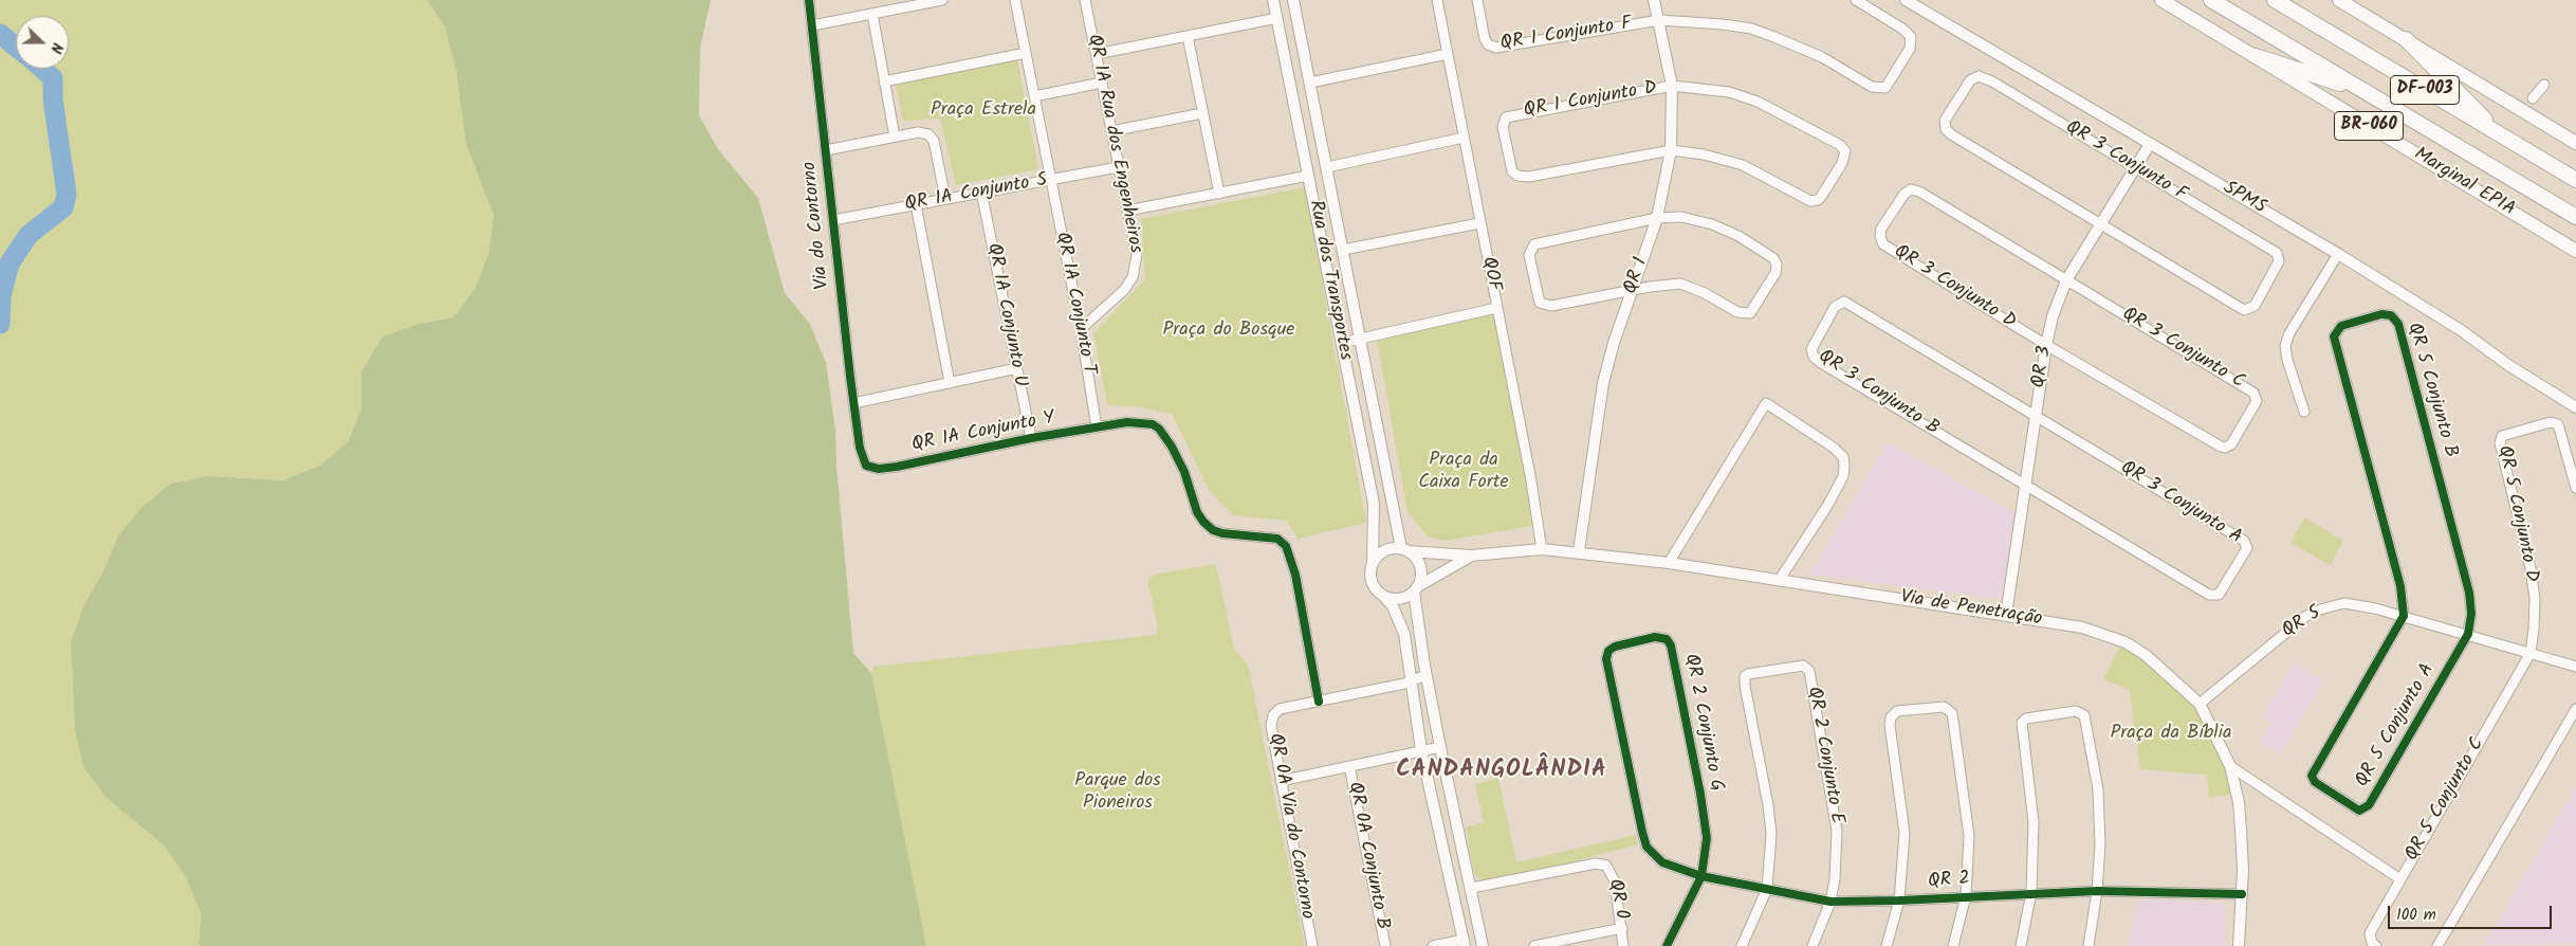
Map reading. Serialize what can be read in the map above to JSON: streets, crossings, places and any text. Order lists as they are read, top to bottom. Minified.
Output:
{"streets":{"highway":["DF-003"],"main road":["BR-060","Marginal EPIA"],"street":["QR 1 Conjunto F","QR 1 Conjunto D","QR 1A Rua dos Engenheiros","QR 3 Conjunto F","QR 1A Conjunto S","SPMS","Via do Contorno","QOF","QR 1","Rua dos Transportes","QR 3 Conjunto D","QR 1A Conjunto T","QR 1A Conjunto U","QR 3 Conjunto C","QR 3","QR 5 Conjunto B","QR 3 Conjunto B","QR 1A Conjunto Y","QR 3 Conjunto A","QR 5 Conjunto D","Via de Penetração","QR 5","QR 2 Conjunto G","QR 5 Conjunto A","QR 2 Conjunto E","QR 5 Conjunto C","QR 0A Via do Contorno","QR 0A Conjunto B","QR 2","QR 0"]},"crossings":[["QR 1 Conjunto F","QR 1"],["QR 1 Conjunto D","QR 1"],["QR 1A Rua dos Engenheiros","QR 1A Conjunto S"],["QR 1A Rua dos Engenheiros","QR 1A Conjunto T"],["QR 3 Conjunto F","QR 3"],["QR 1A Conjunto S","Via do Contorno"],["QR 1A Conjunto S","QR 1A Conjunto T"],["QR 1A Conjunto S","QR 1A Conjunto U"],["SPMS","QR 3"],["Via do Contorno","QR 1A Conjunto Y"],["QOF","Via de Penetração"],["QR 1","Via de Penetração"],["Rua dos Transportes","Via de Penetração"],["QR 3 Conjunto D","QR 3 Conjunto C"],["QR 3 Conjunto D","QR 3"],["QR 1A Conjunto T","QR 1A Conjunto Y"],["QR 1A Conjunto U","QR 1A Conjunto Y"],["QR 3 Conjunto C","QR 3"],["QR 3","QR 3 Conjunto B"],["QR 3","QR 3 Conjunto A"],["QR 3","Via de Penetração"],["QR 5 Conjunto B","QR 5"],["QR 5 Conjunto B","QR 5 Conjunto A"],["QR 3 Conjunto B","QR 3 Conjunto A"],["QR 1A Conjunto Y","QR 0A Via do Contorno"],["QR 5 Conjunto D","QR 5"],["QR 5 Conjunto D","QR 5 Conjunto C"],["Via de Penetração","QR 5"],["Via de Penetração","QR 2"],["QR 5","QR 5 Conjunto A"],["QR 5","QR 5 Conjunto C"],["QR 2 Conjunto G","QR 2"],["QR 2 Conjunto E","QR 2"]],"districts":["CANDANGOLÂNDIA"],"parks":["Praça Estrela","Praça do Bosque","Praça da Caixa Forte","Praça da Bíblia","Parque dos Pioneiros"],"scale_bar":"100 m","north":"right"}
